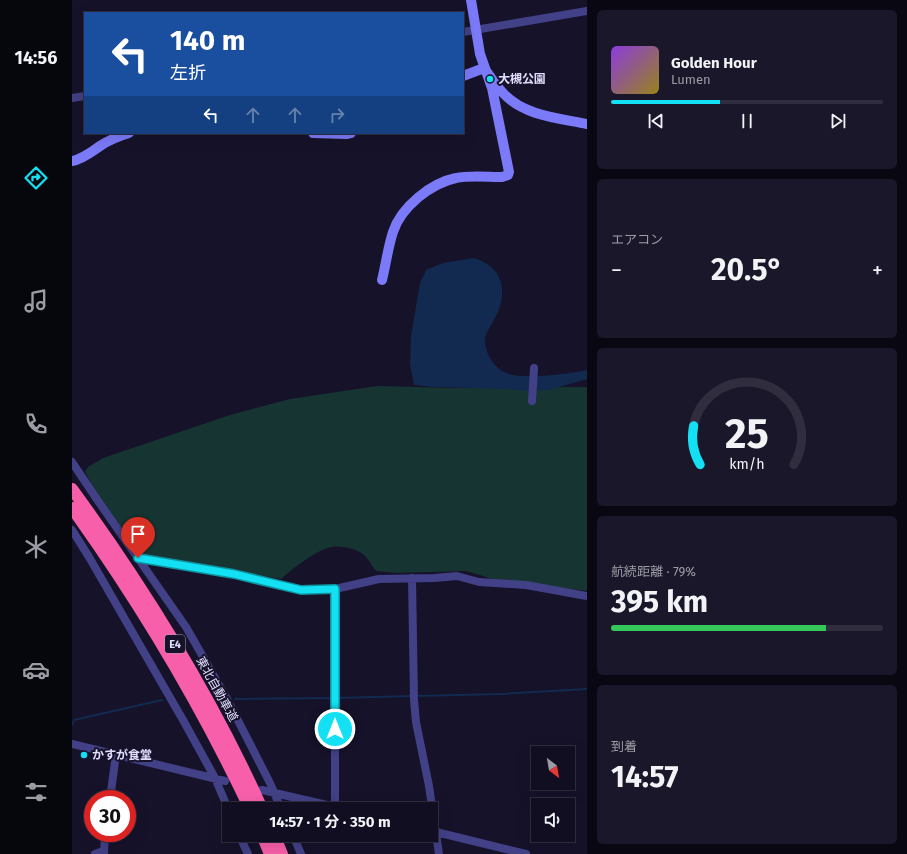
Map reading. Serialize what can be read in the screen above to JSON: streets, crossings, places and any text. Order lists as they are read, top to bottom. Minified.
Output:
{"streets":{"highway":["E4","東北自動車道"]},"places":["大槻公園","かすが食堂"],"north":"bottom right","page":{"tabs":"14:56","turn":["140 m","左折"],"song":["Golden Hour","Lumen"],"tile":["エアコン",["航続距離 · 79%","395 km"],["到着","14:57"]],"heat":["−","20.5°","+"],"limit":"30","trip":"14:57 · 1 分 · 350 m","gauge":["25","km/h"]}}
